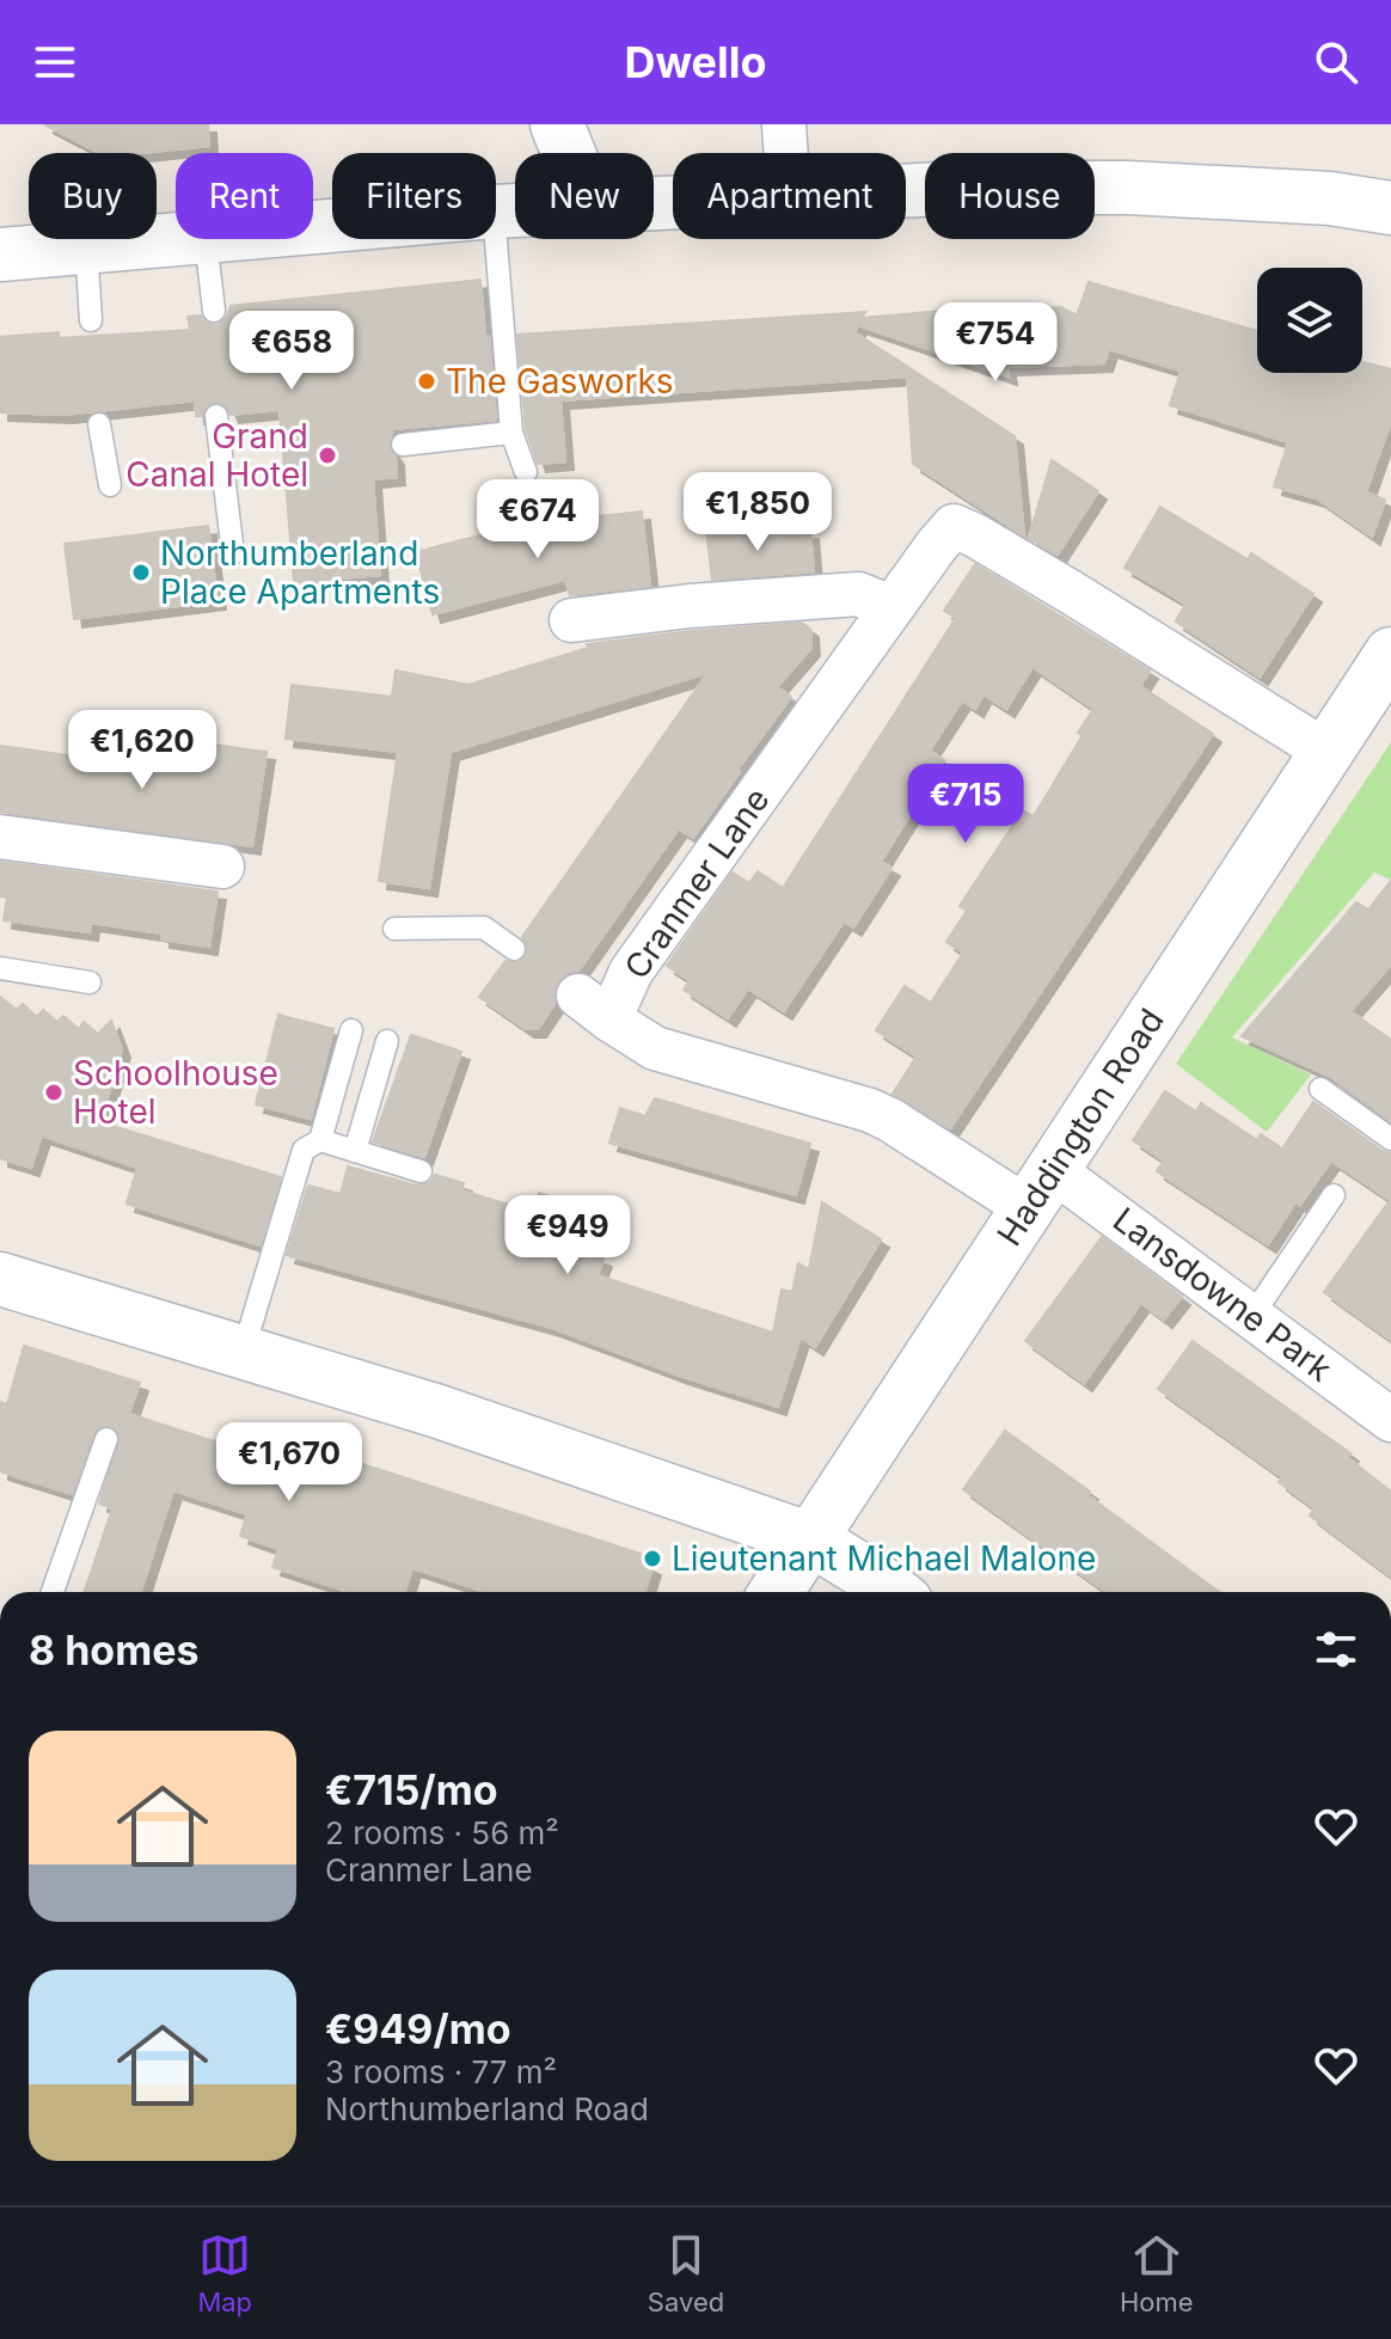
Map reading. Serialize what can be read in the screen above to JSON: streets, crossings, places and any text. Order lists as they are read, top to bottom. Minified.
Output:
{"streets":{"main road":["Haddington Road"],"street":["Cranmer Lane","Lansdowne Park"]},"crossings":[["Cranmer Lane","Haddington Road"],["Cranmer Lane","Lansdowne Park"],["Haddington Road","Lansdowne Park"]],"places":["The Gasworks","Grand Canal Hotel","Northumberland Place Apartments","Schoolhouse Hotel","Lieutenant Michael Malone"],"page":{"header":"Dwello","chip":["Buy","Rent","Filters","New","Apartment","House"],"price":["€754","€658","€1,850","€674","€1,620","€715","€949","€1,670"],"heading":"8 homes","list":[{"name":"€715/mo","note":"2 rooms · 56 m² · Cranmer Lane"},{"name":"€949/mo","note":"3 rooms · 77 m² · Northumberland Road"}],"tabs":["Map","Saved","Home"]}}
